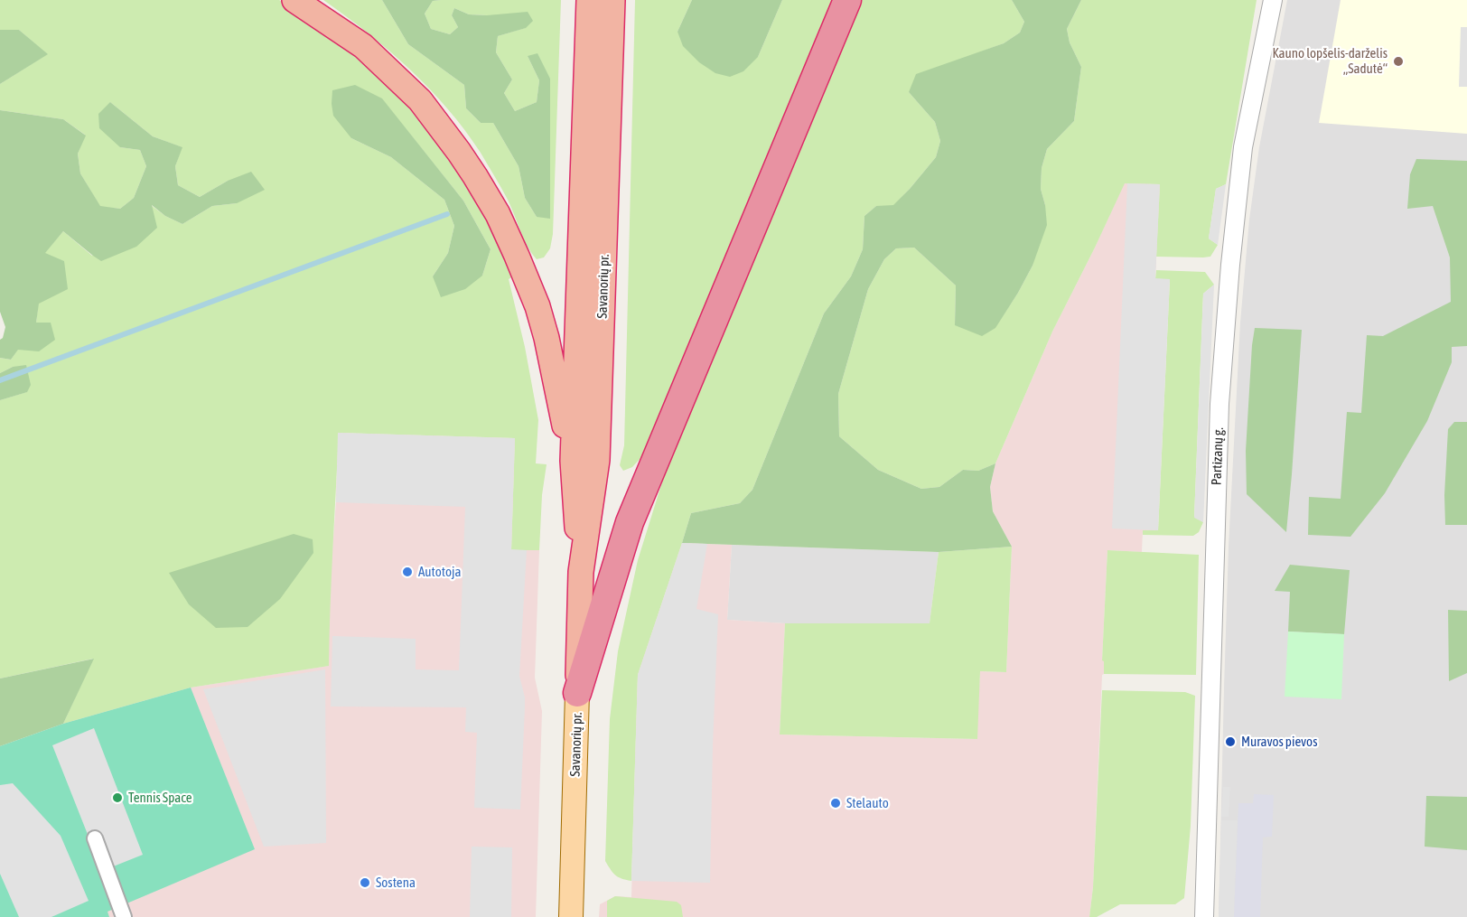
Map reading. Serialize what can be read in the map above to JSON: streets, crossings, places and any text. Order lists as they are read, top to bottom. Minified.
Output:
{"streets":{"highway":["Savanorių pr."],"street":["Partizanų g."]},"places":["Kauno lopšelis-darželis „Sadutė“","Autotoja","Muravos pievos","Tennis Space","Stelauto","Sostena"]}
